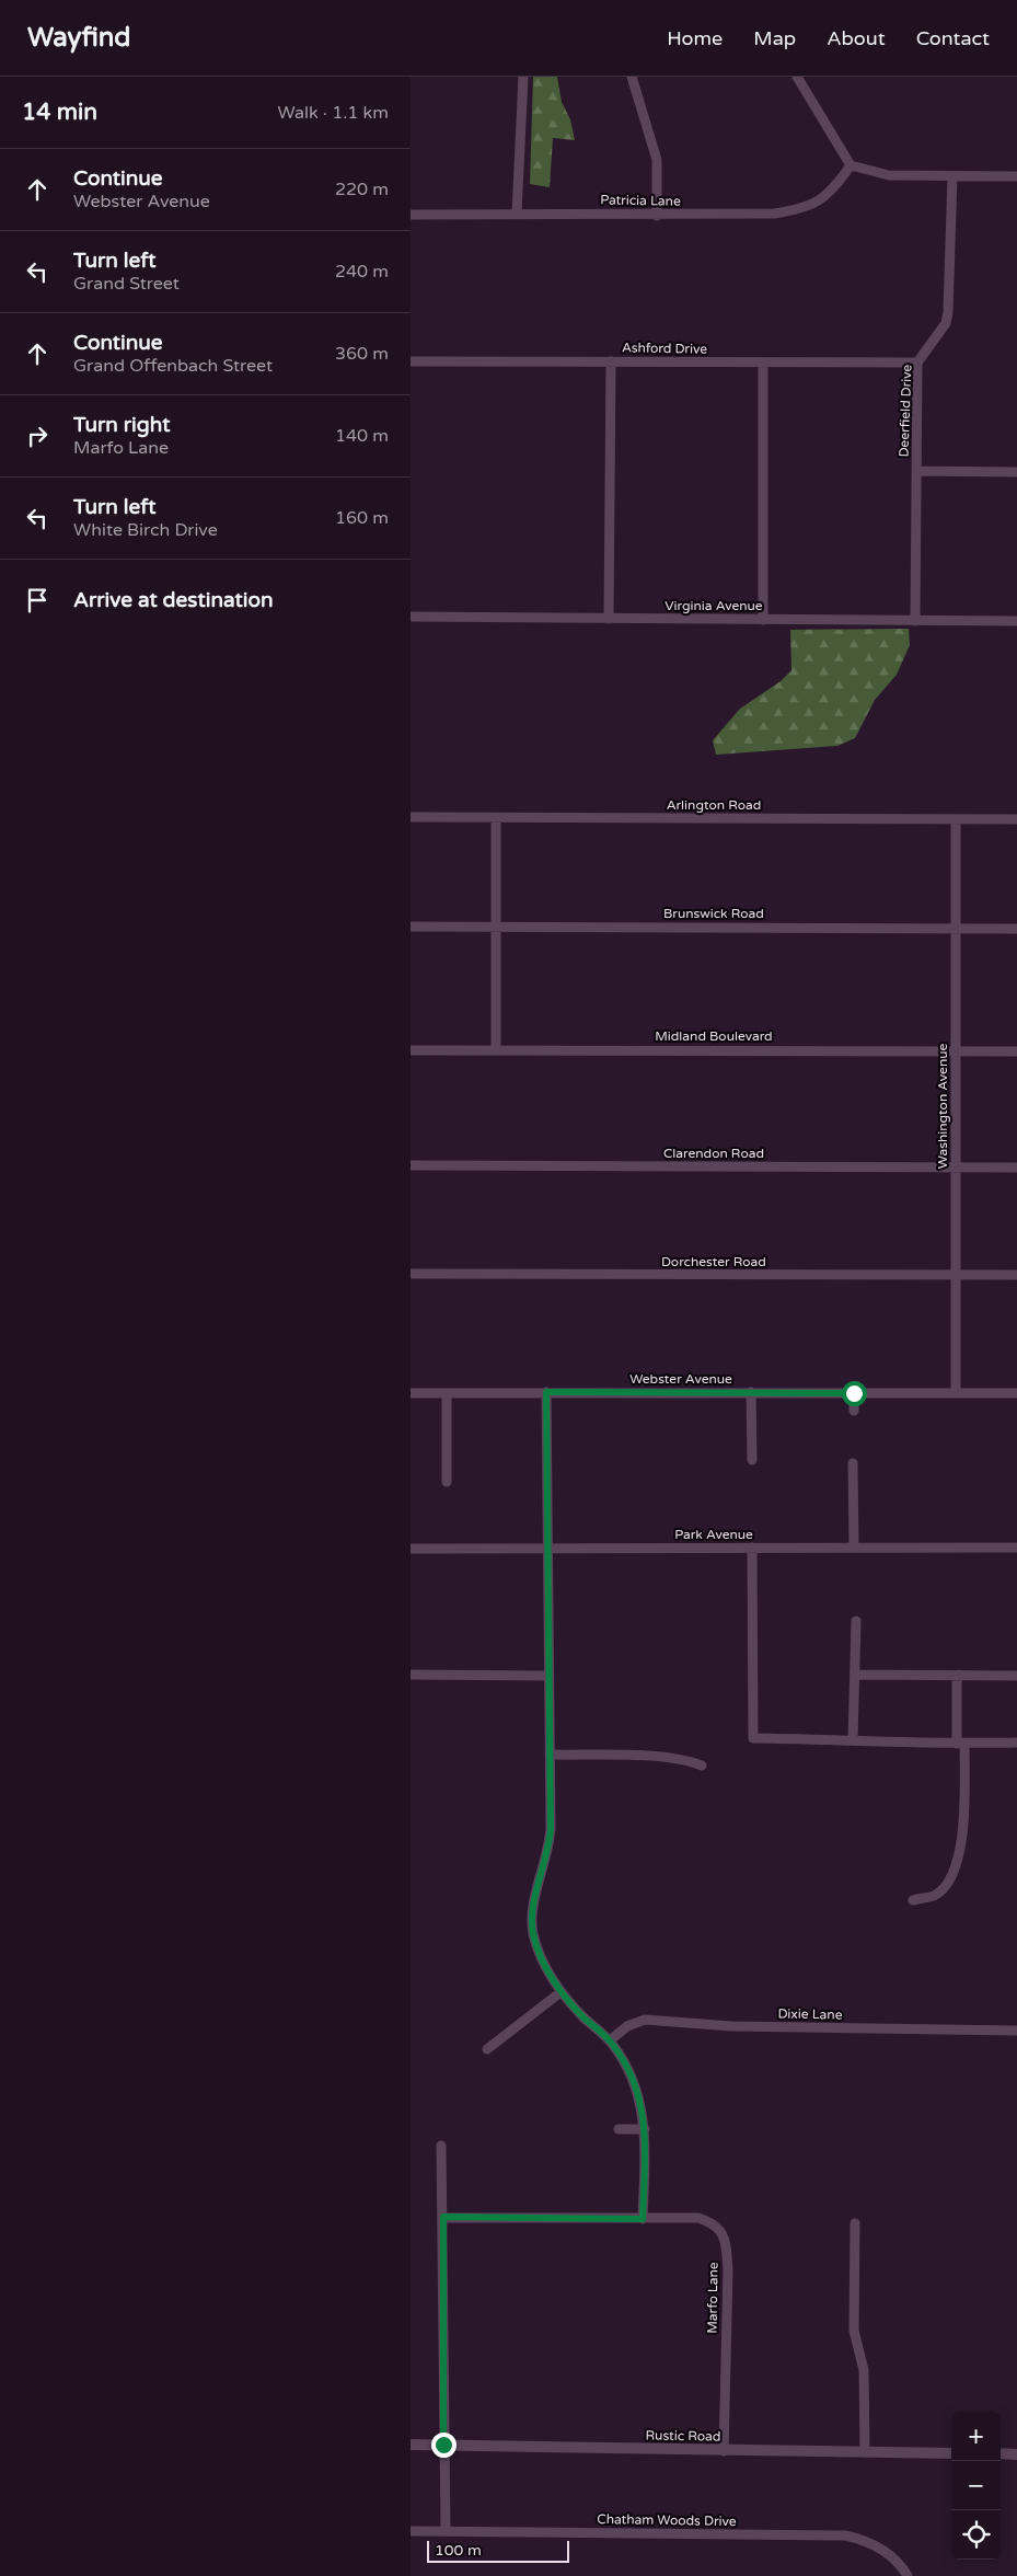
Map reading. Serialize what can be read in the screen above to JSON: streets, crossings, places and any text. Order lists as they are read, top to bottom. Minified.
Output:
{"streets":{"street":["Patricia Lane","Ashford Drive","Deerfield Drive","Virginia Avenue","Arlington Road","Brunswick Road","Midland Boulevard","Washington Avenue","Clarendon Road","Dorchester Road","Webster Avenue","Park Avenue","Dixie Lane","Marfo Lane","Rustic Road","Chatham Woods Drive"]},"crossings":[["Ashford Drive","Deerfield Drive"],["Deerfield Drive","Virginia Avenue"],["Arlington Road","Washington Avenue"],["Brunswick Road","Washington Avenue"],["Midland Boulevard","Washington Avenue"],["Washington Avenue","Clarendon Road"],["Washington Avenue","Dorchester Road"],["Washington Avenue","Webster Avenue"],["Marfo Lane","Rustic Road"]],"scale_bar":"100 m","page":{"header":"Wayfind","nav":["Home","Map","About","Contact"],"heading":["14 min","Walk · 1.1 km"],"list":[["Continue","Webster Avenue","220 m"],["Turn left","Grand Street","240 m"],["Continue","Grand Offenbach Street","360 m"],["Turn right","Marfo Lane","140 m"],["Turn left","White Birch Drive","160 m"],"Arrive at destination"],"map_buttons":["+","−"],"scale":"100 m"}}
